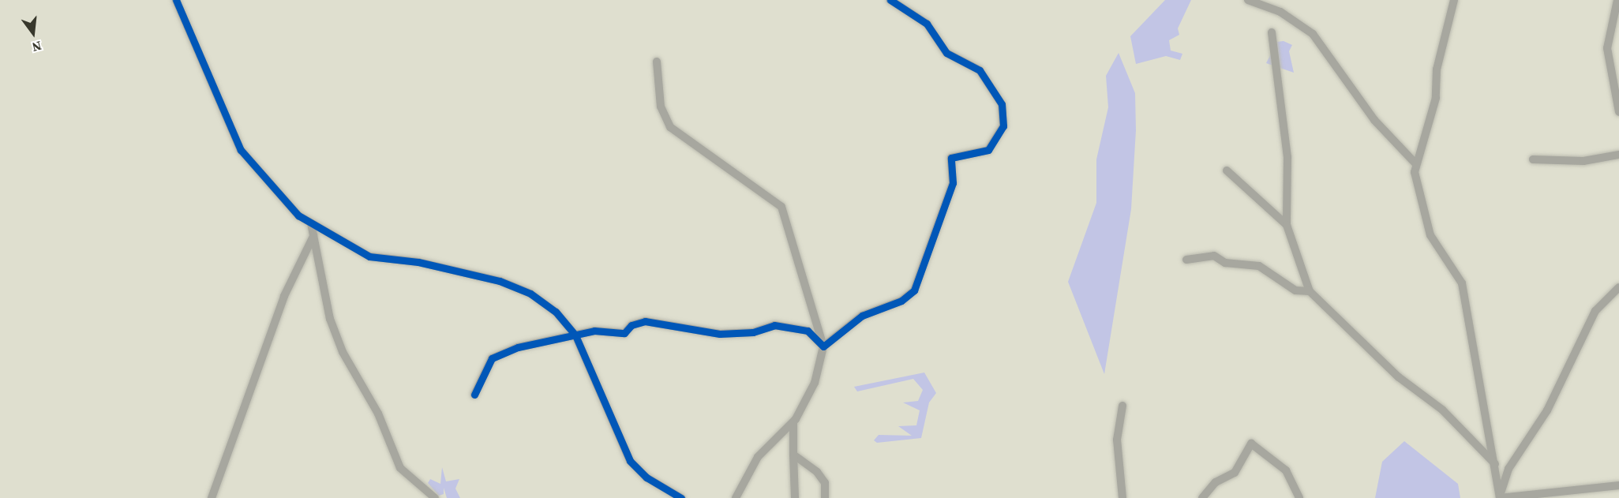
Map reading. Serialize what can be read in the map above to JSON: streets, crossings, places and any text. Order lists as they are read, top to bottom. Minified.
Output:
{"north":"bottom"}
